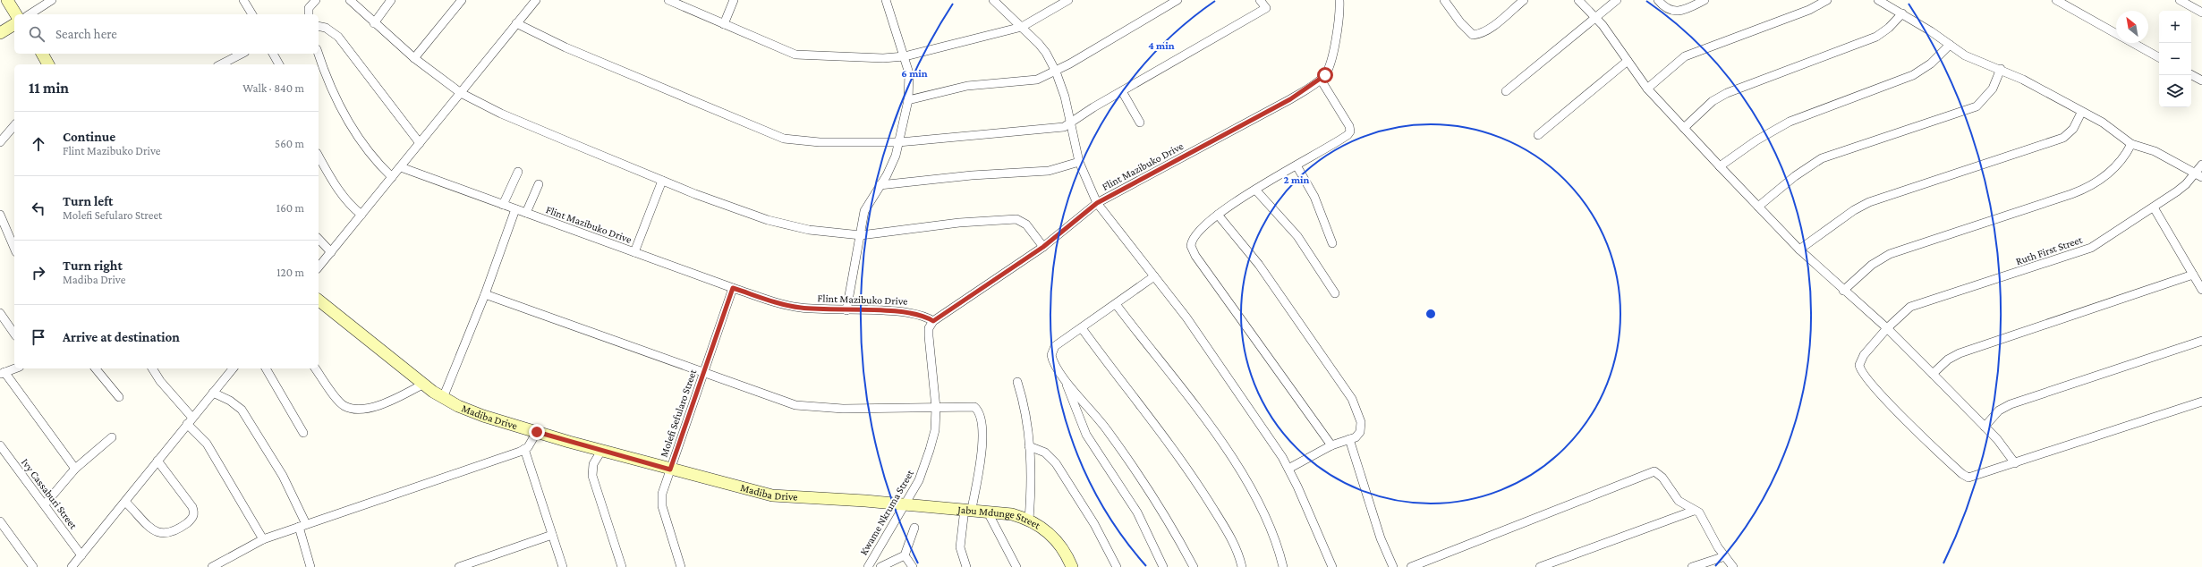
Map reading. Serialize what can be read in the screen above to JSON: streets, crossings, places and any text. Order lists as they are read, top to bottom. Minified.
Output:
{"streets":{"street":["Flint Mazibuko Drive","Ruth First Street","Molefi Sefularo Street","Madiba Drive","Ivy Cassaburi Street","Kwame Nkruma Street","Jabu Mdunge Street"]},"crossings":[["Flint Mazibuko Drive","Molefi Sefularo Street"],["Flint Mazibuko Drive","Kwame Nkruma Street"],["Molefi Sefularo Street","Madiba Drive"],["Madiba Drive","Kwame Nkruma Street"],["Madiba Drive","Jabu Mdunge Street"],["Kwame Nkruma Street","Jabu Mdunge Street"]],"north":"top left","page":{"map_buttons":["+","−"],"search":"Search here","heading":["11 min","Walk · 840 m"],"list":[["Continue","Flint Mazibuko Drive","560 m"],["Turn left","Molefi Sefularo Street","160 m"],["Turn right","Madiba Drive","120 m"],"Arrive at destination"]},"rings":["4 min","6 min","2 min"]}
